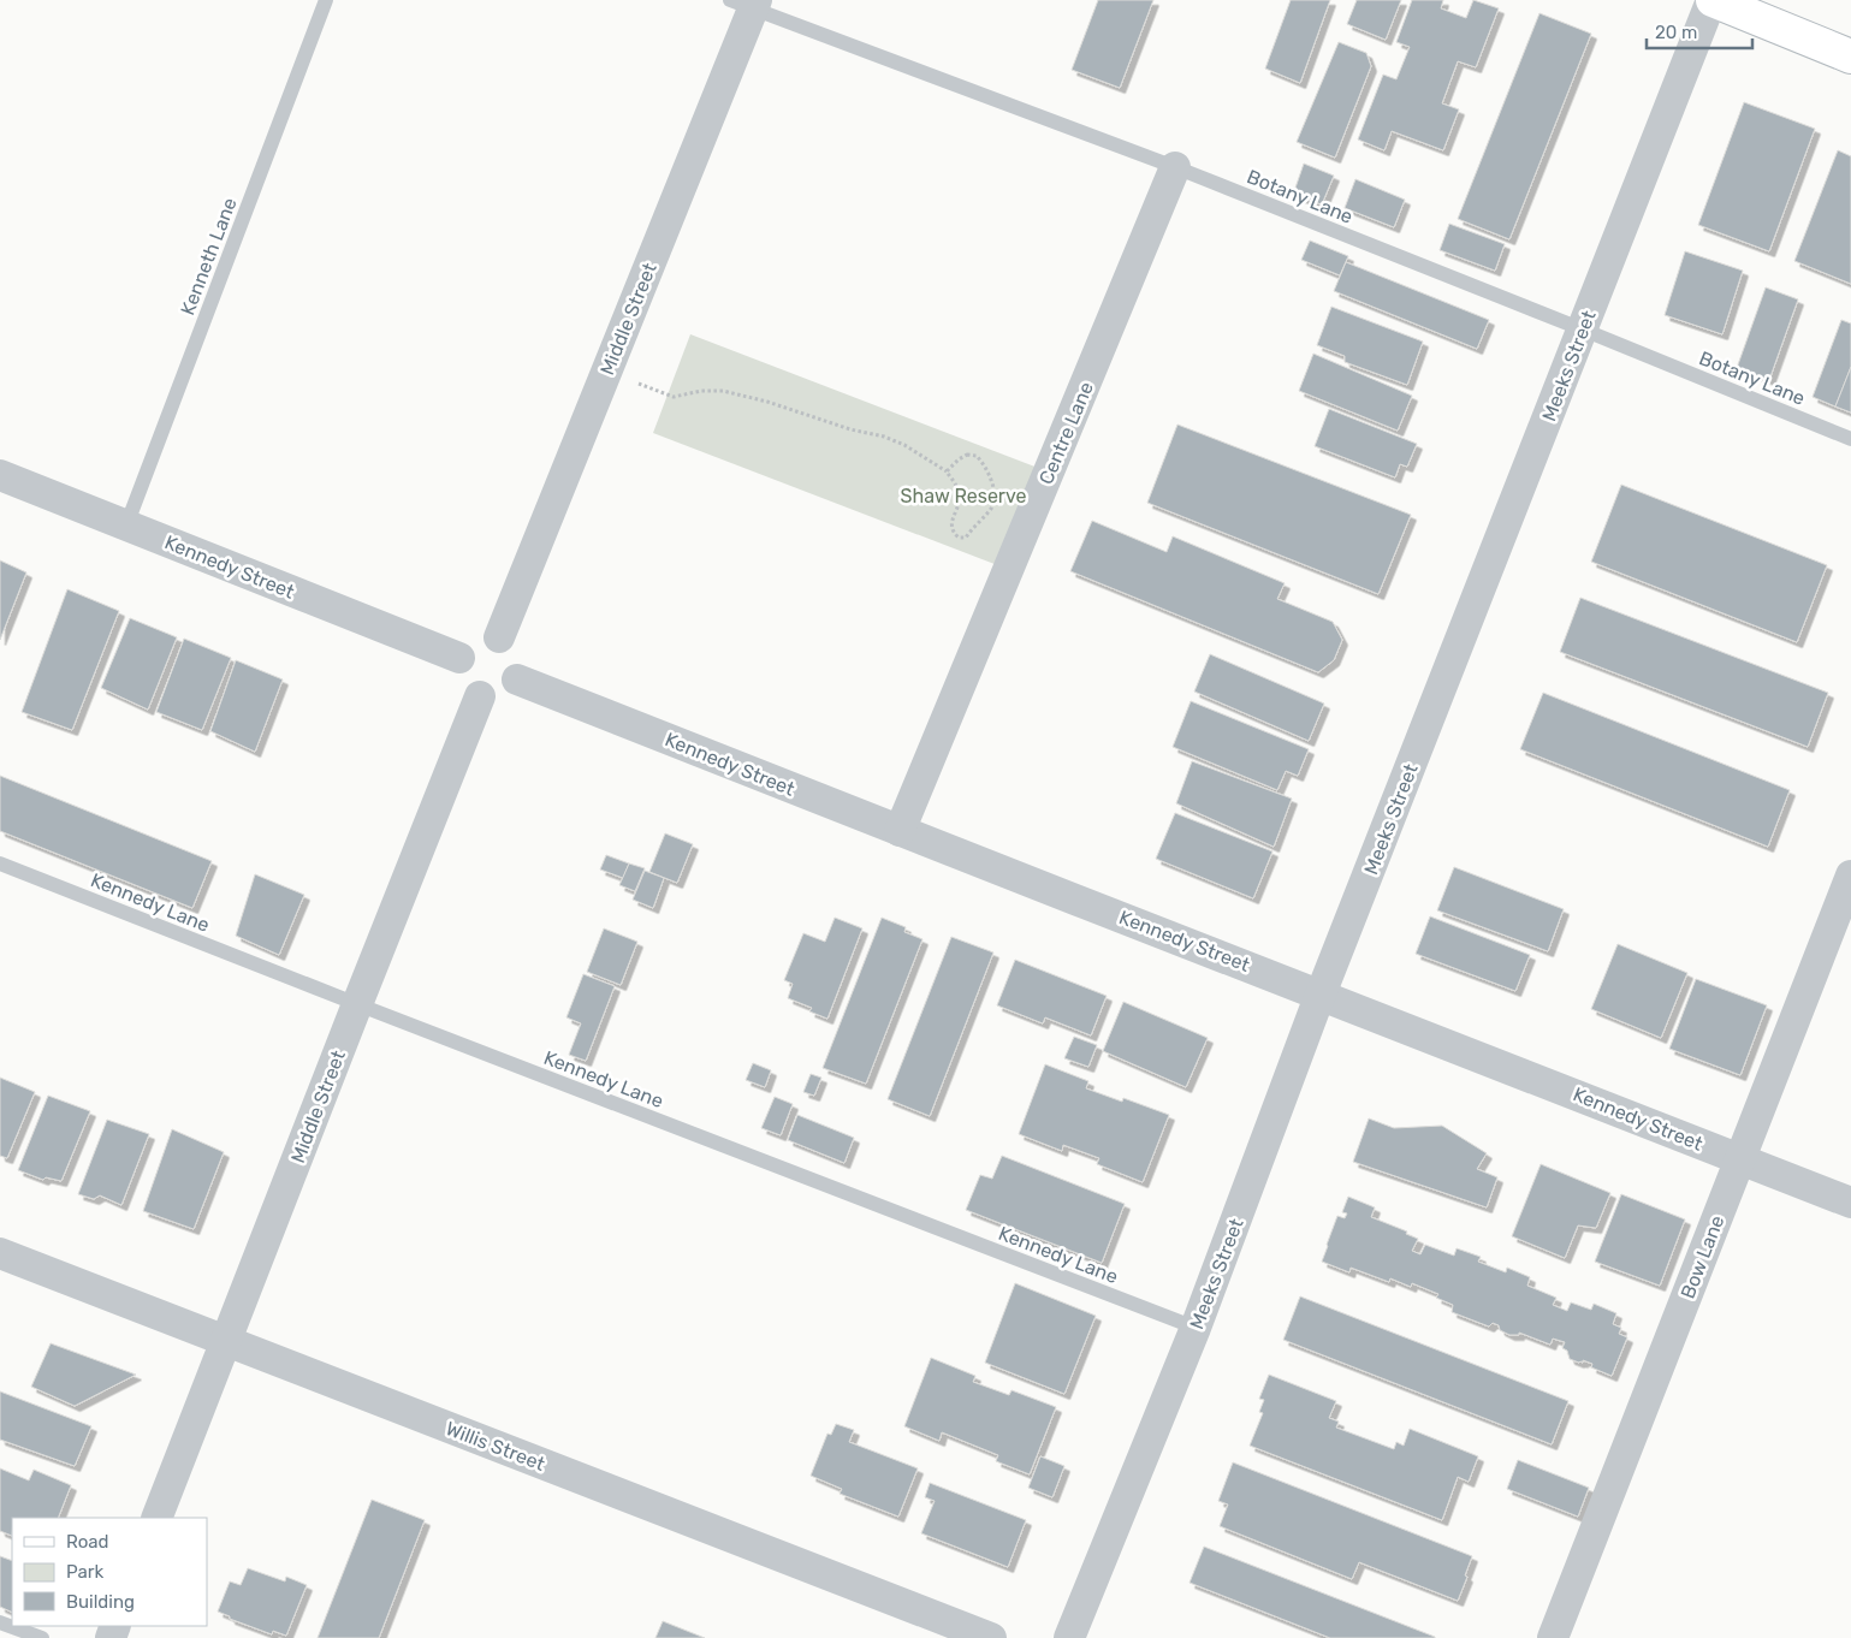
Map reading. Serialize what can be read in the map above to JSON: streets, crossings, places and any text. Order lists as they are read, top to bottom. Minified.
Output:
{"streets":{"street":["Middle Street","Meeks Street","Centre Lane","Kennedy Street","Bow Lane","Willis Street"],"lane":["Botany Lane","Kenneth Lane","Kennedy Lane"]},"crossings":[["Botany Lane","Middle Street"],["Botany Lane","Meeks Street"],["Botany Lane","Centre Lane"],["Kenneth Lane","Kennedy Street"],["Middle Street","Kennedy Street"],["Middle Street","Kennedy Lane"],["Middle Street","Willis Street"],["Meeks Street","Kennedy Street"],["Meeks Street","Kennedy Lane"],["Centre Lane","Kennedy Street"],["Kennedy Street","Bow Lane"]],"parks":["Shaw Reserve"],"legend":["Road","Park","Building"],"scale_bar":"20 m"}
